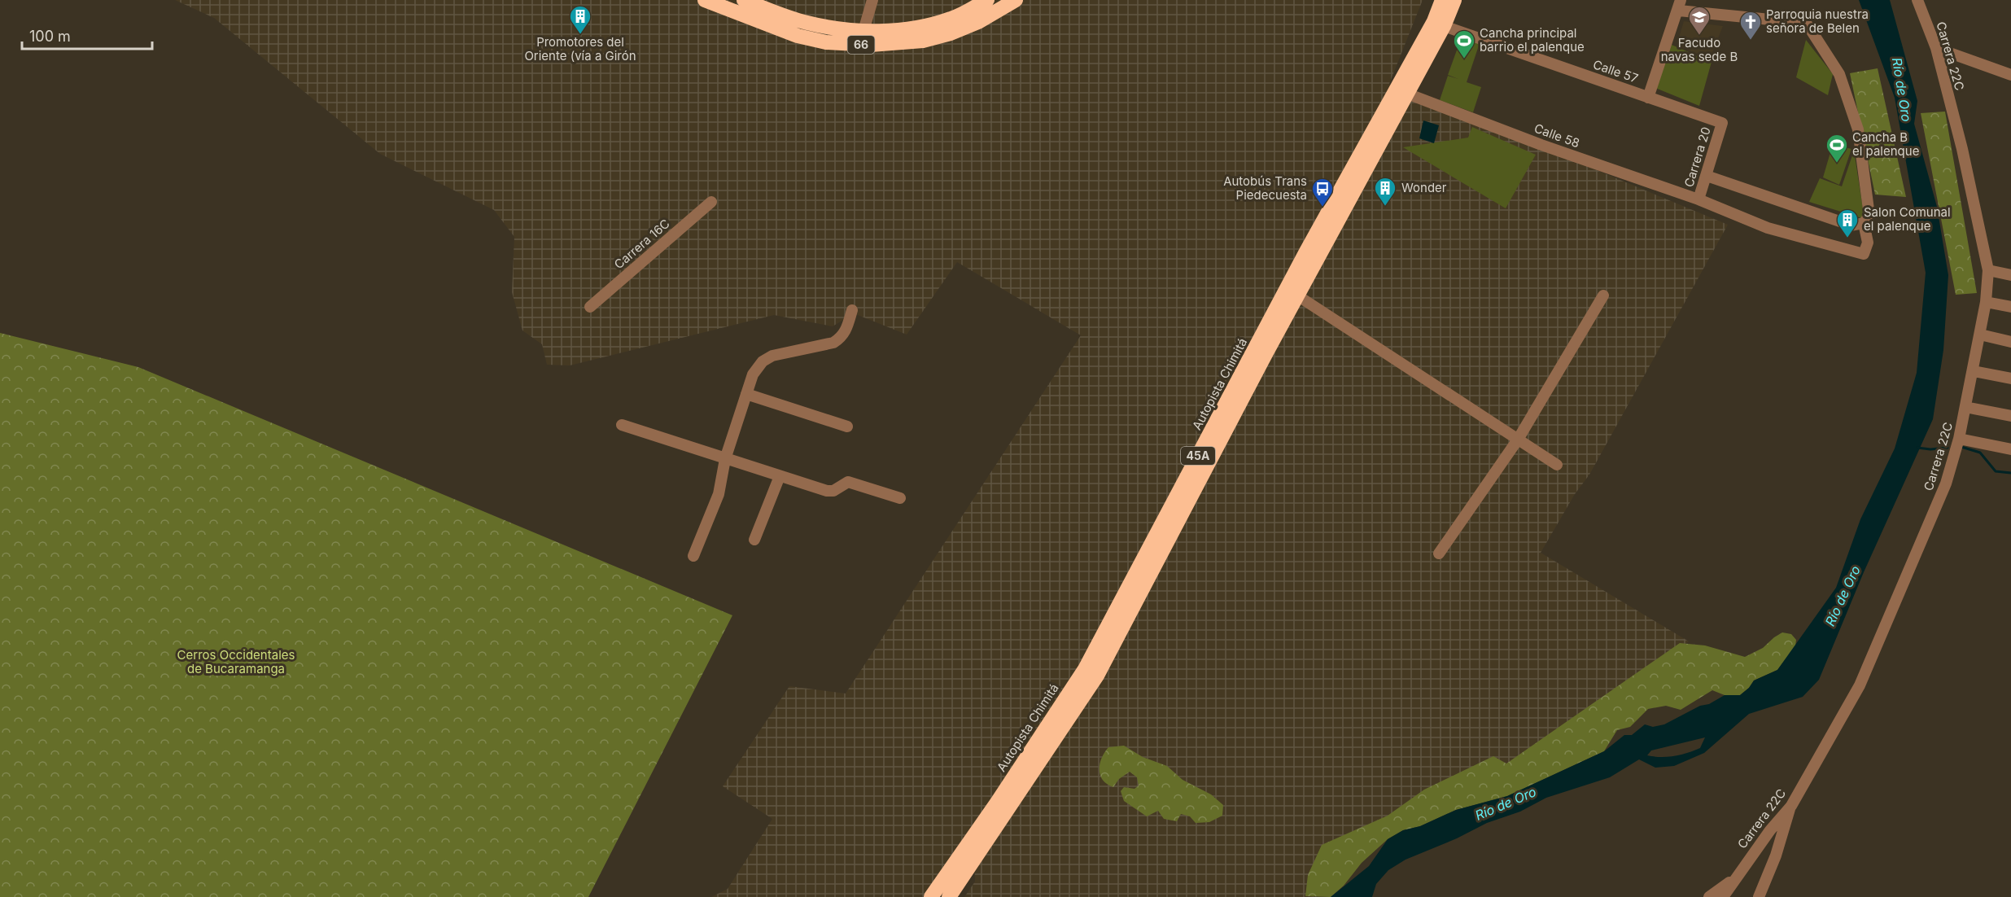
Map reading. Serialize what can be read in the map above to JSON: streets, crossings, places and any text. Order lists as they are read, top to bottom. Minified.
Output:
{"streets":{"highway":["66","Autopista Chimitá","45A"],"street":["Carrera 22C","Calle 57","Calle 58","Carrera 20","Carrera 16C"]},"crossings":[["Calle 57","Carrera 20"],["Calle 57","45A"],["Calle 58","Carrera 20"],["Calle 58","45A"]],"water":["Río de Oro"],"parks":["Cerros Occidentales de Bucaramanga"],"places":{"building":["Promotores del Oriente (vía a Girón","Wonder","Salon Comunal el palenque"],"school or university":["Facudo navas sede B"],"church":["Parroquia nuestra señora de Belen"],"sports":["Cancha principal barrio el palenque","Cancha B el palenque"],"bus stop":["Autobús Trans Piedecuesta"]},"scale_bar":"100 m"}
